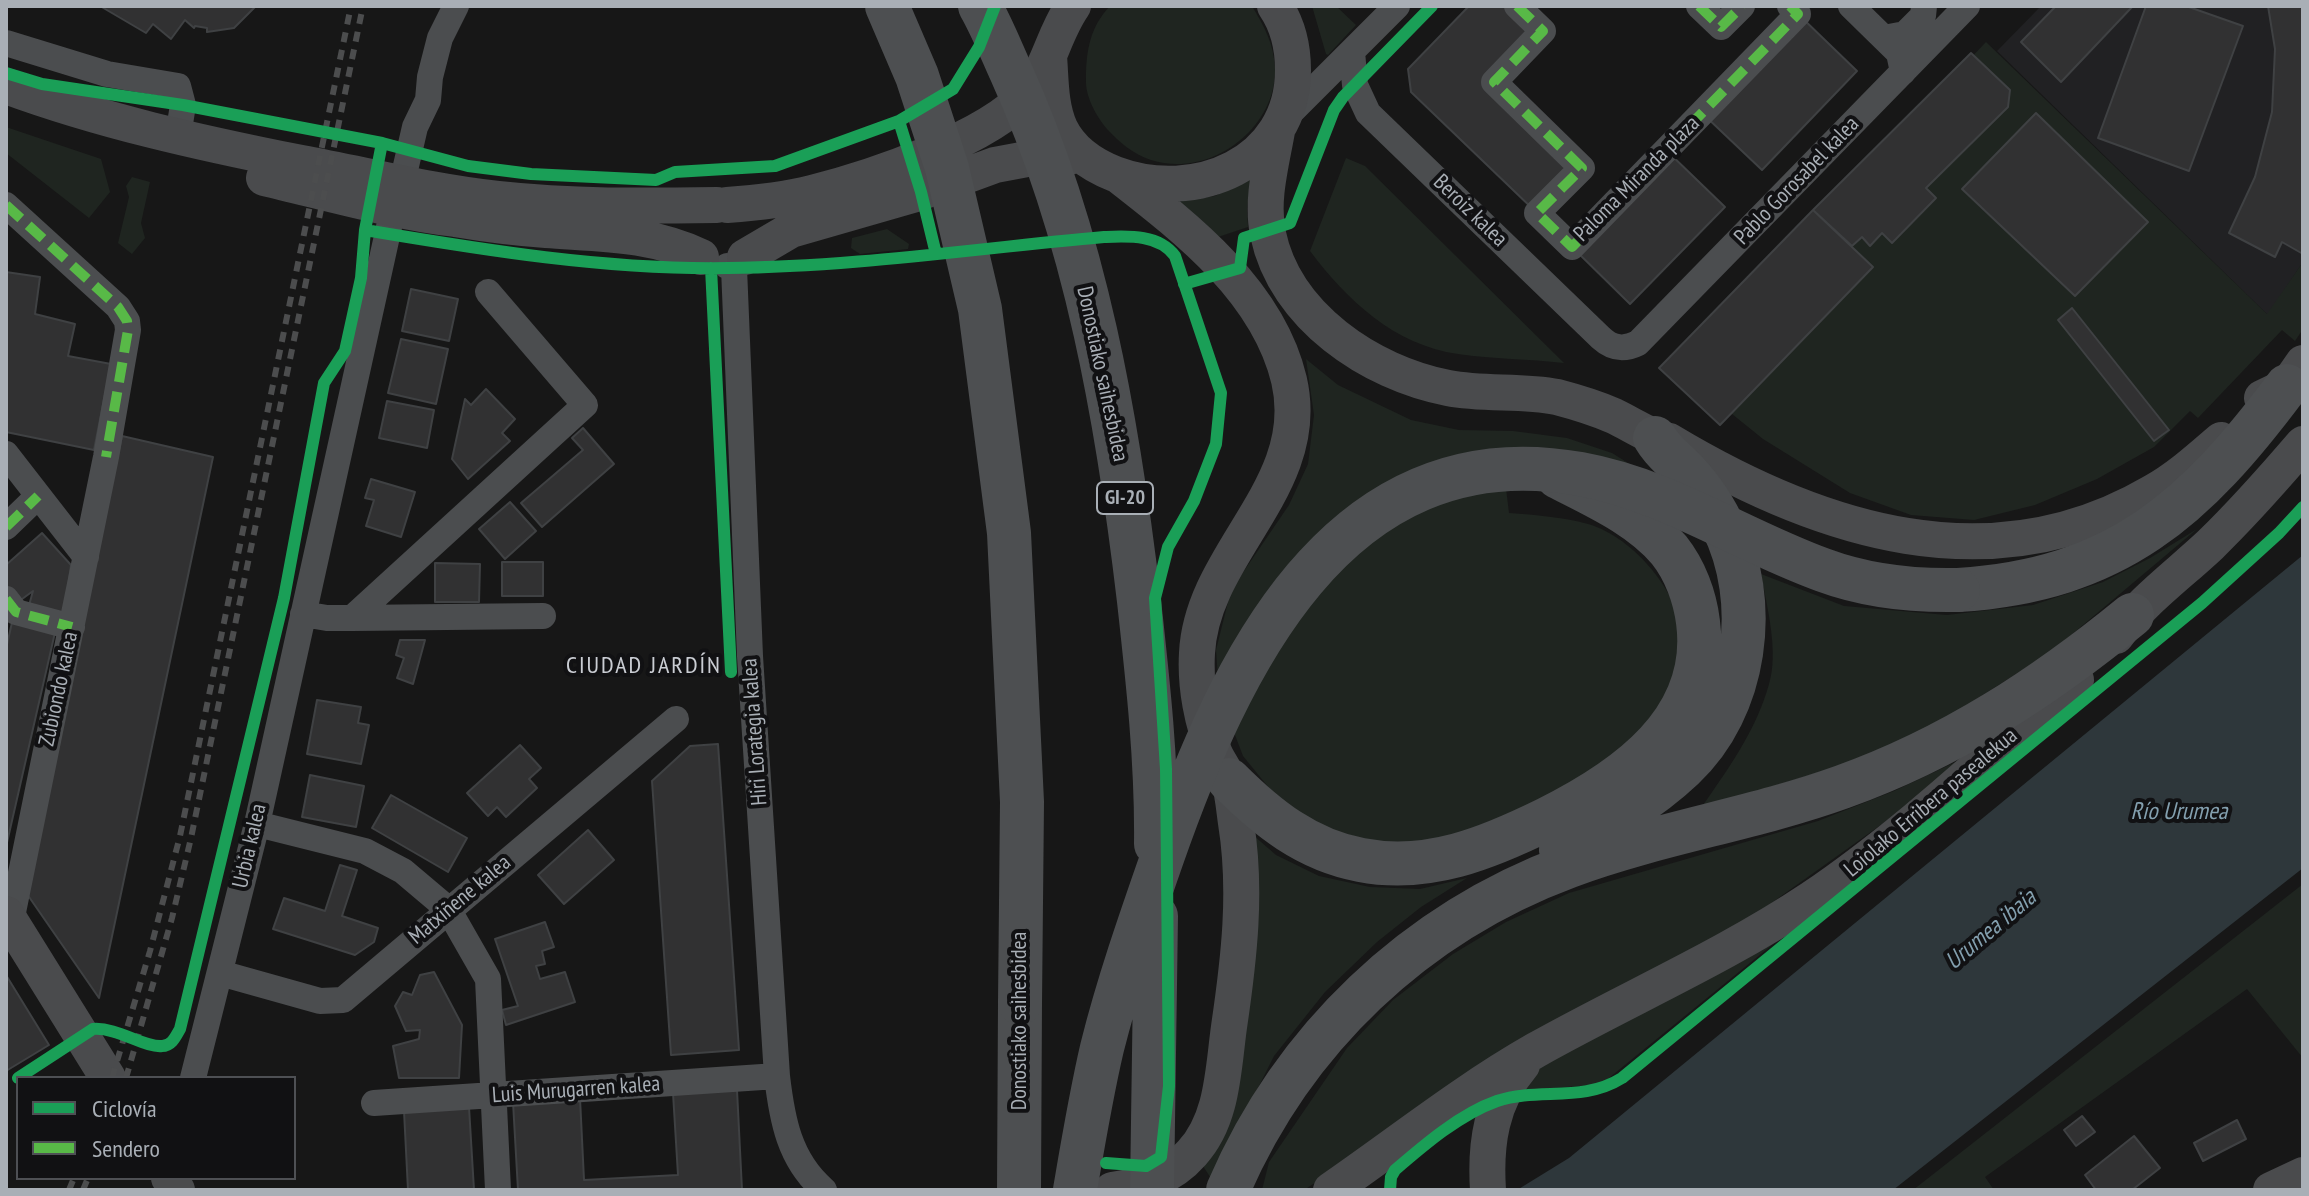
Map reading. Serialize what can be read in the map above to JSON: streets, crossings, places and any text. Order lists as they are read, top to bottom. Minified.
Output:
{"streets":{"highway":["Donostiako saihesbidea","GI-20"],"street":["Paloma Miranda plaza","Pablo Gorosabel kalea","Beroiz kalea","Zubiondo kalea","Hiri Lorategia kalea","Loiolako Erribera pasealekua","Urbia kalea","Matxiñene kalea","Luis Murugarren kalea"]},"crossings":[["Pablo Gorosabel kalea","Beroiz kalea"],["Hiri Lorategia kalea","Luis Murugarren kalea"],["Urbia kalea","Matxiñene kalea"]],"districts":["CIUDAD JARDÍN"],"water":["Río Urumea","Urumea ibaia"],"legend":["Ciclovía","Sendero"]}
